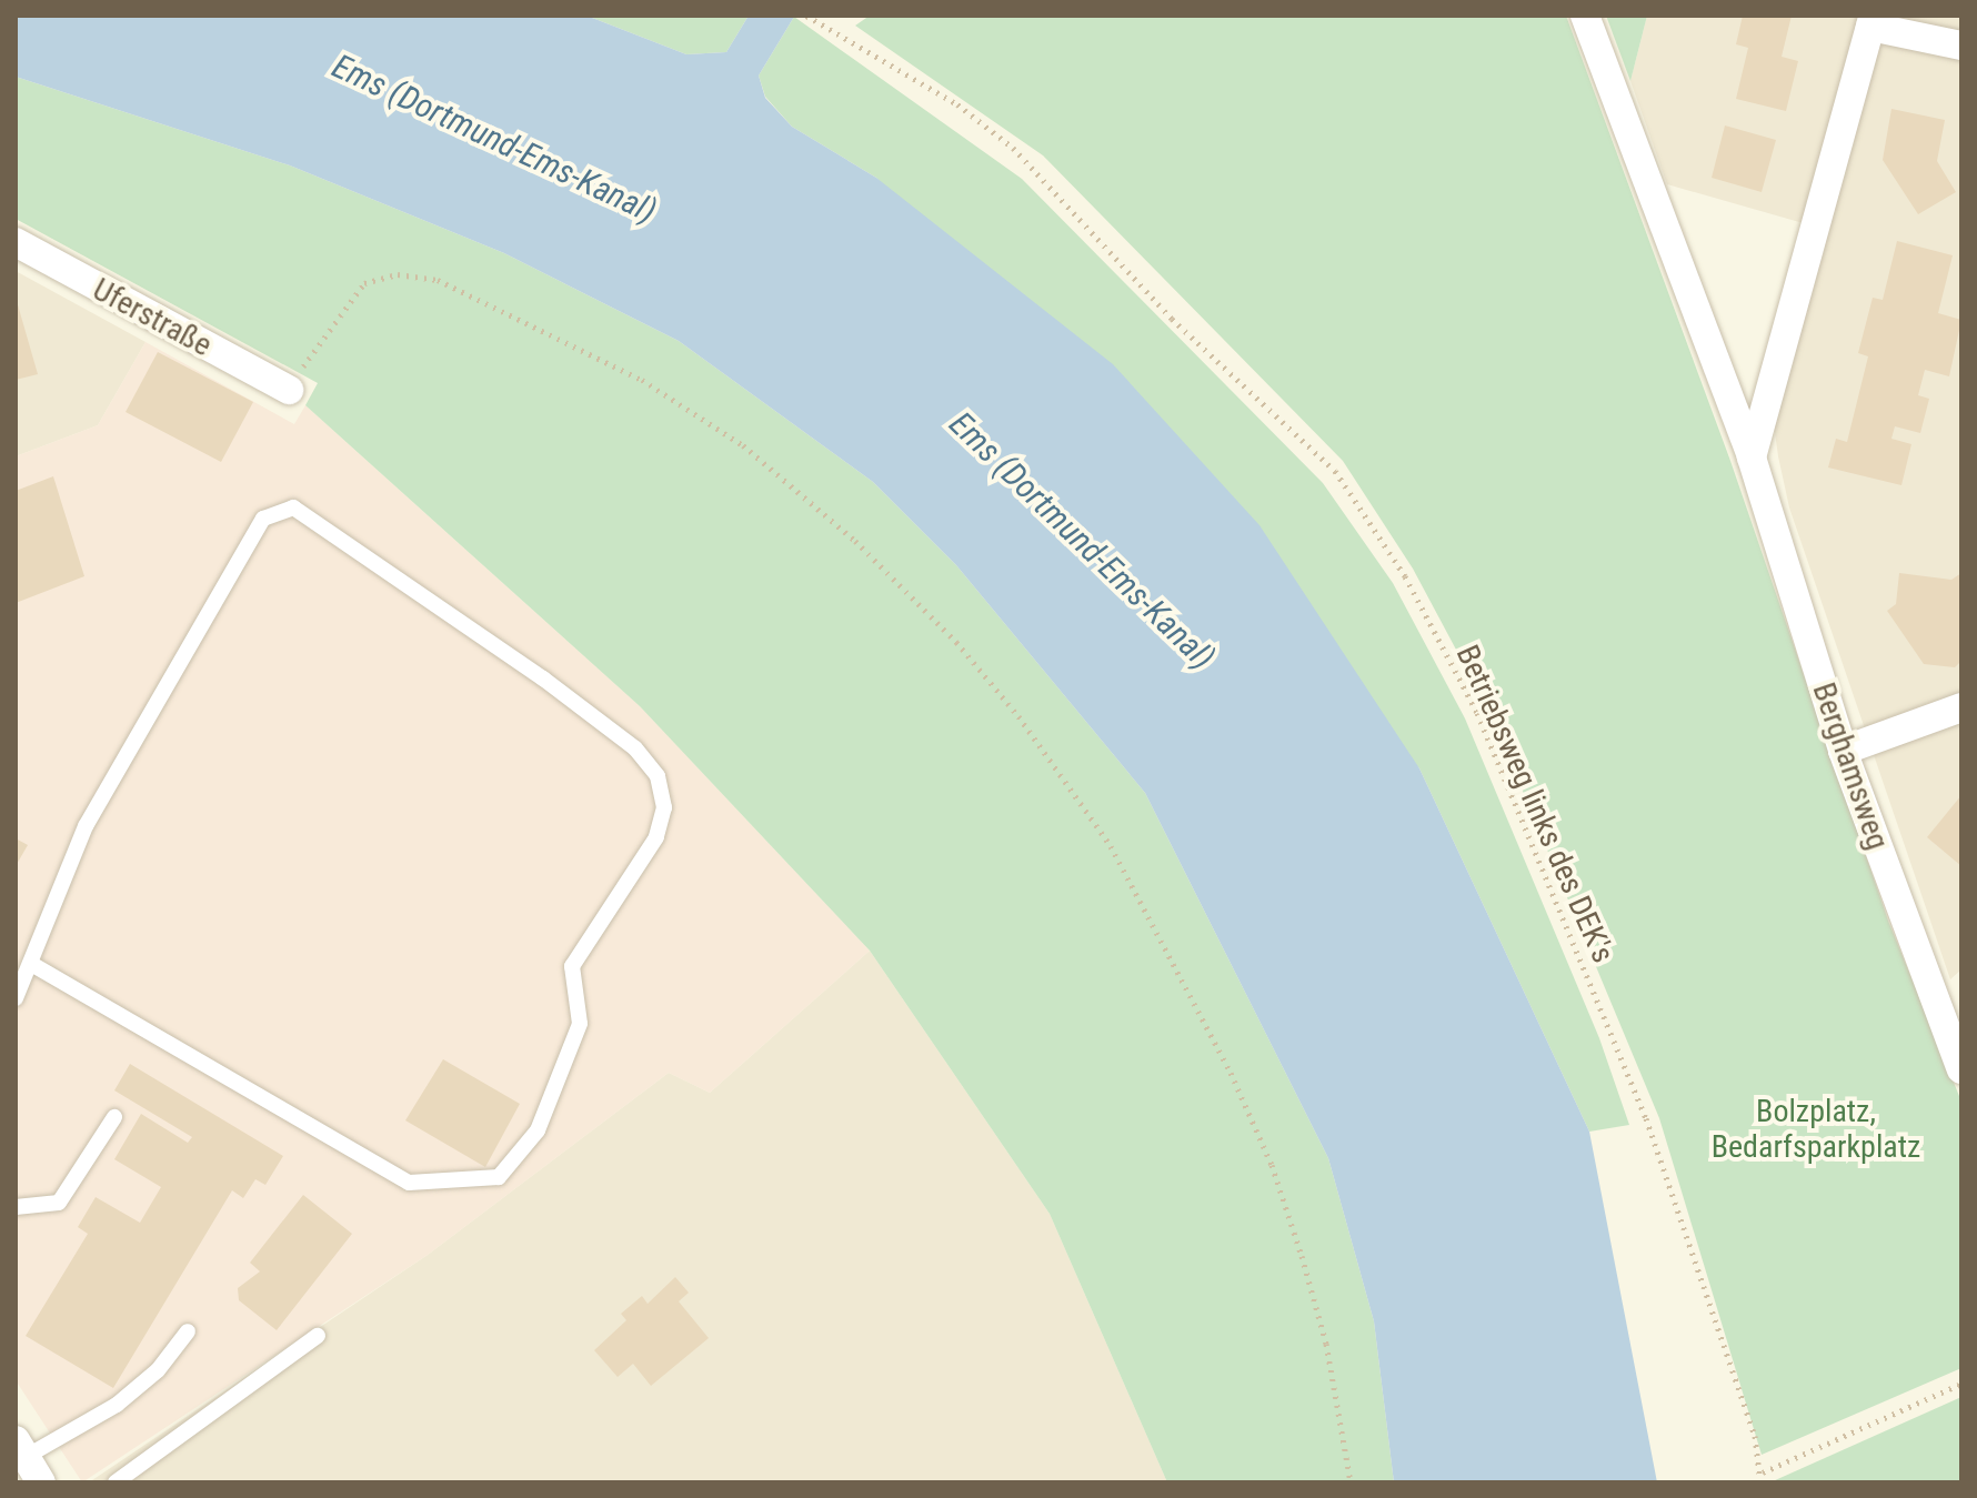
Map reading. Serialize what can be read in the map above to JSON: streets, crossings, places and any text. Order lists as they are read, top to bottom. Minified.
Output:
{"streets":{"street":["Uferstraße","Berghamsweg"],"path":["Betriebsweg links des DEK's"]},"water":["Ems (Dortmund-Ems-Kanal)"],"parks":["Bolzplatz, Bedarfsparkplatz"]}
